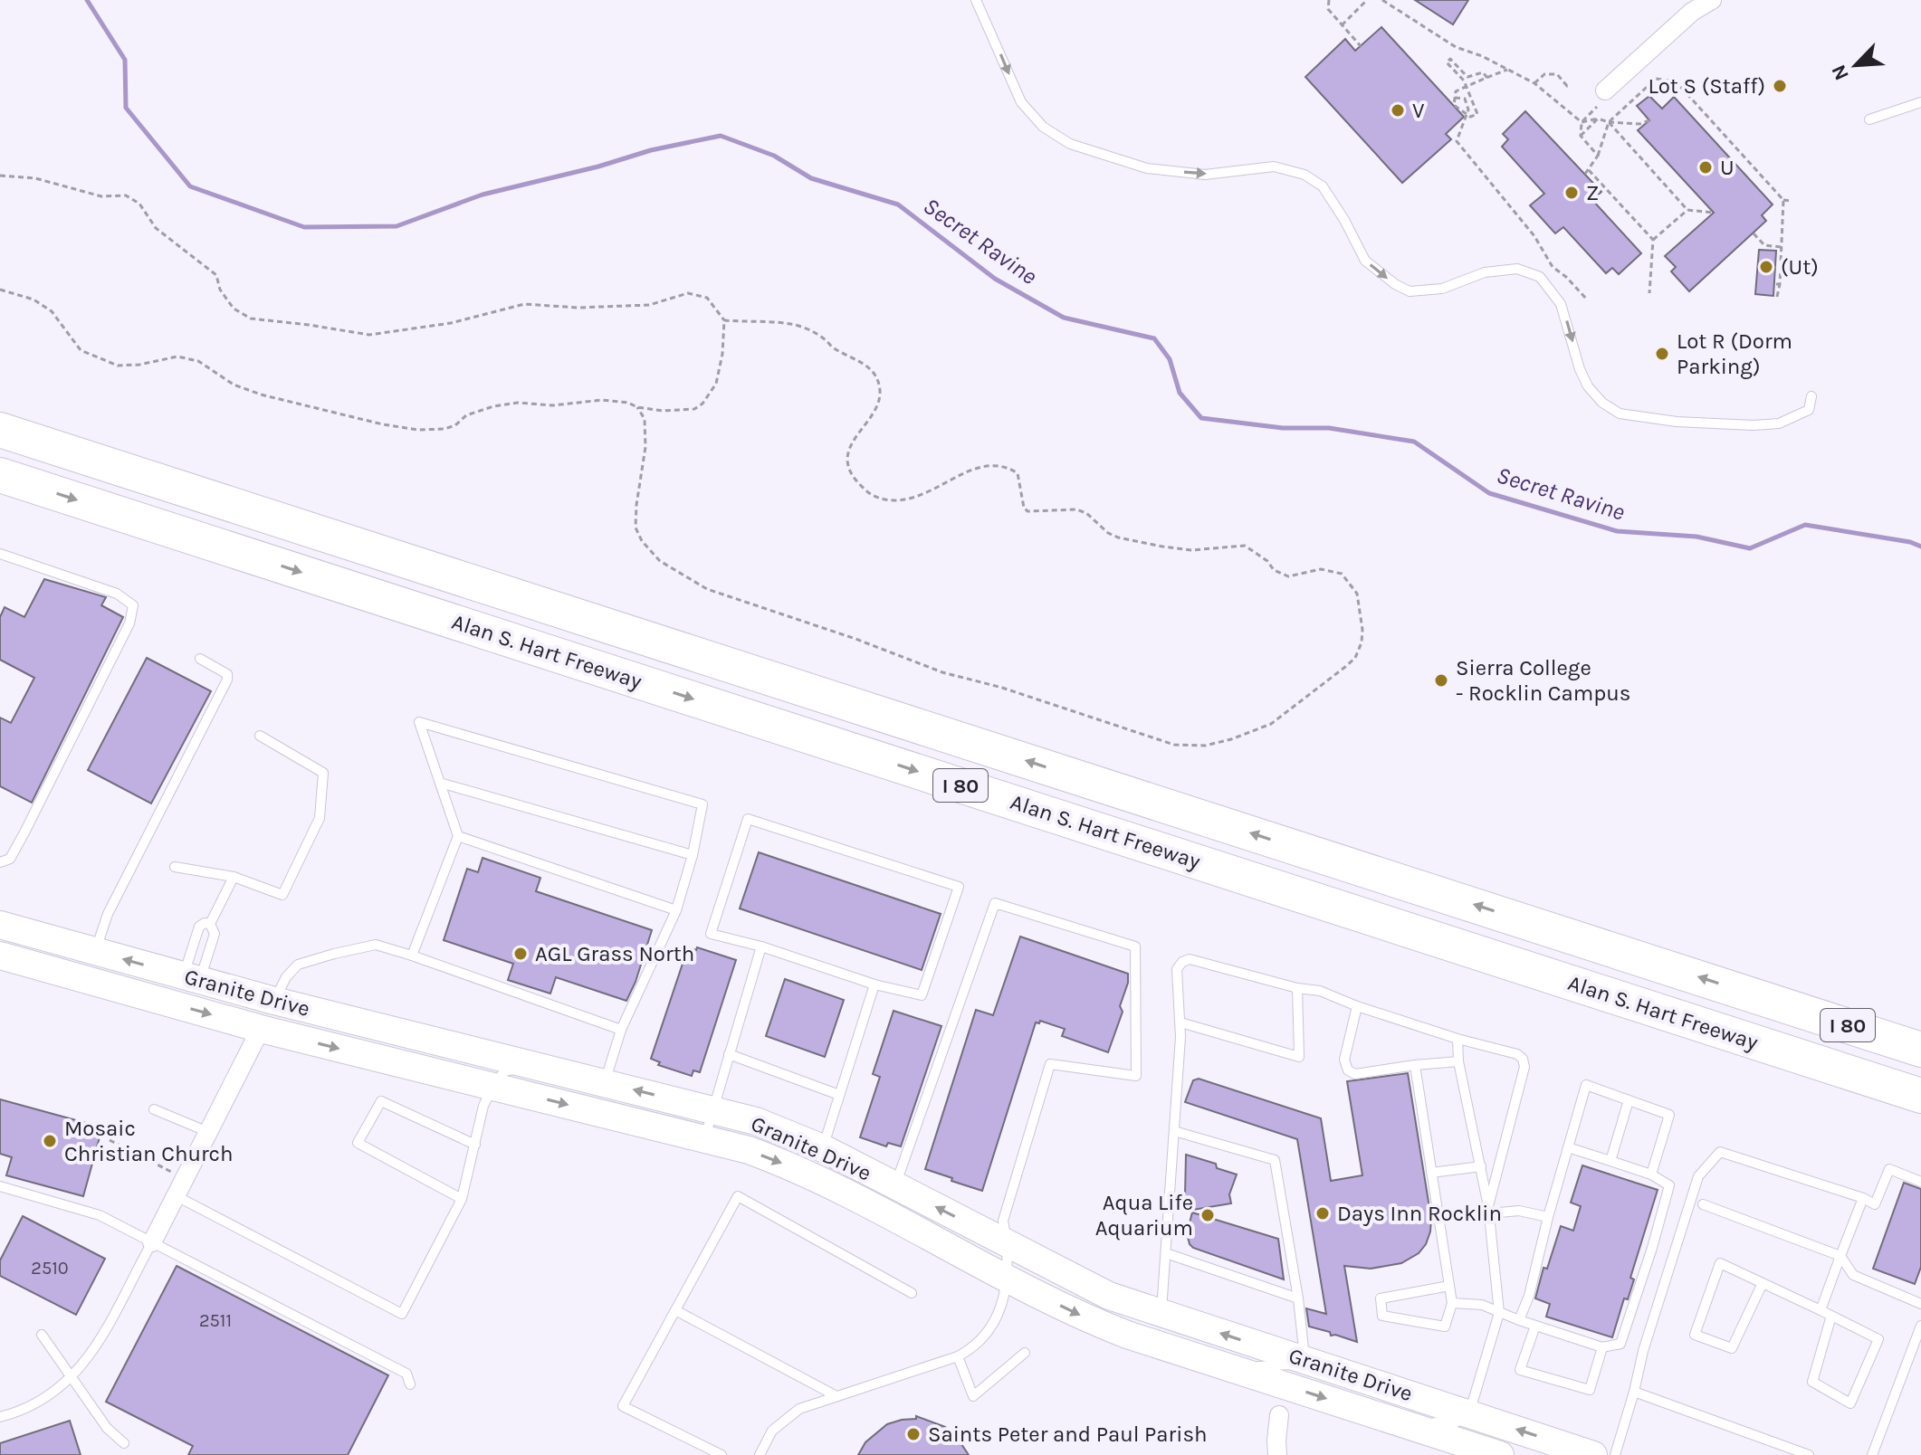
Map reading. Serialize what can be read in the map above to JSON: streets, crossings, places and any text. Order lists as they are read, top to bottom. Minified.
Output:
{"streets":{"highway":["Alan S. Hart Freeway","I 80"],"street":["Granite Drive"]},"water":["Secret Ravine"],"places":["Lot S (Staff)","V","U","Z","(Ut)","Lot R (Dorm Parking)","Sierra College - Rocklin Campus","AGL Grass North","Mosaic Christian Church","Days Inn Rocklin","Aqua Life Aquarium","Saints Peter and Paul Parish"],"house_numbers":["2510","2511"],"north":"bottom left"}
